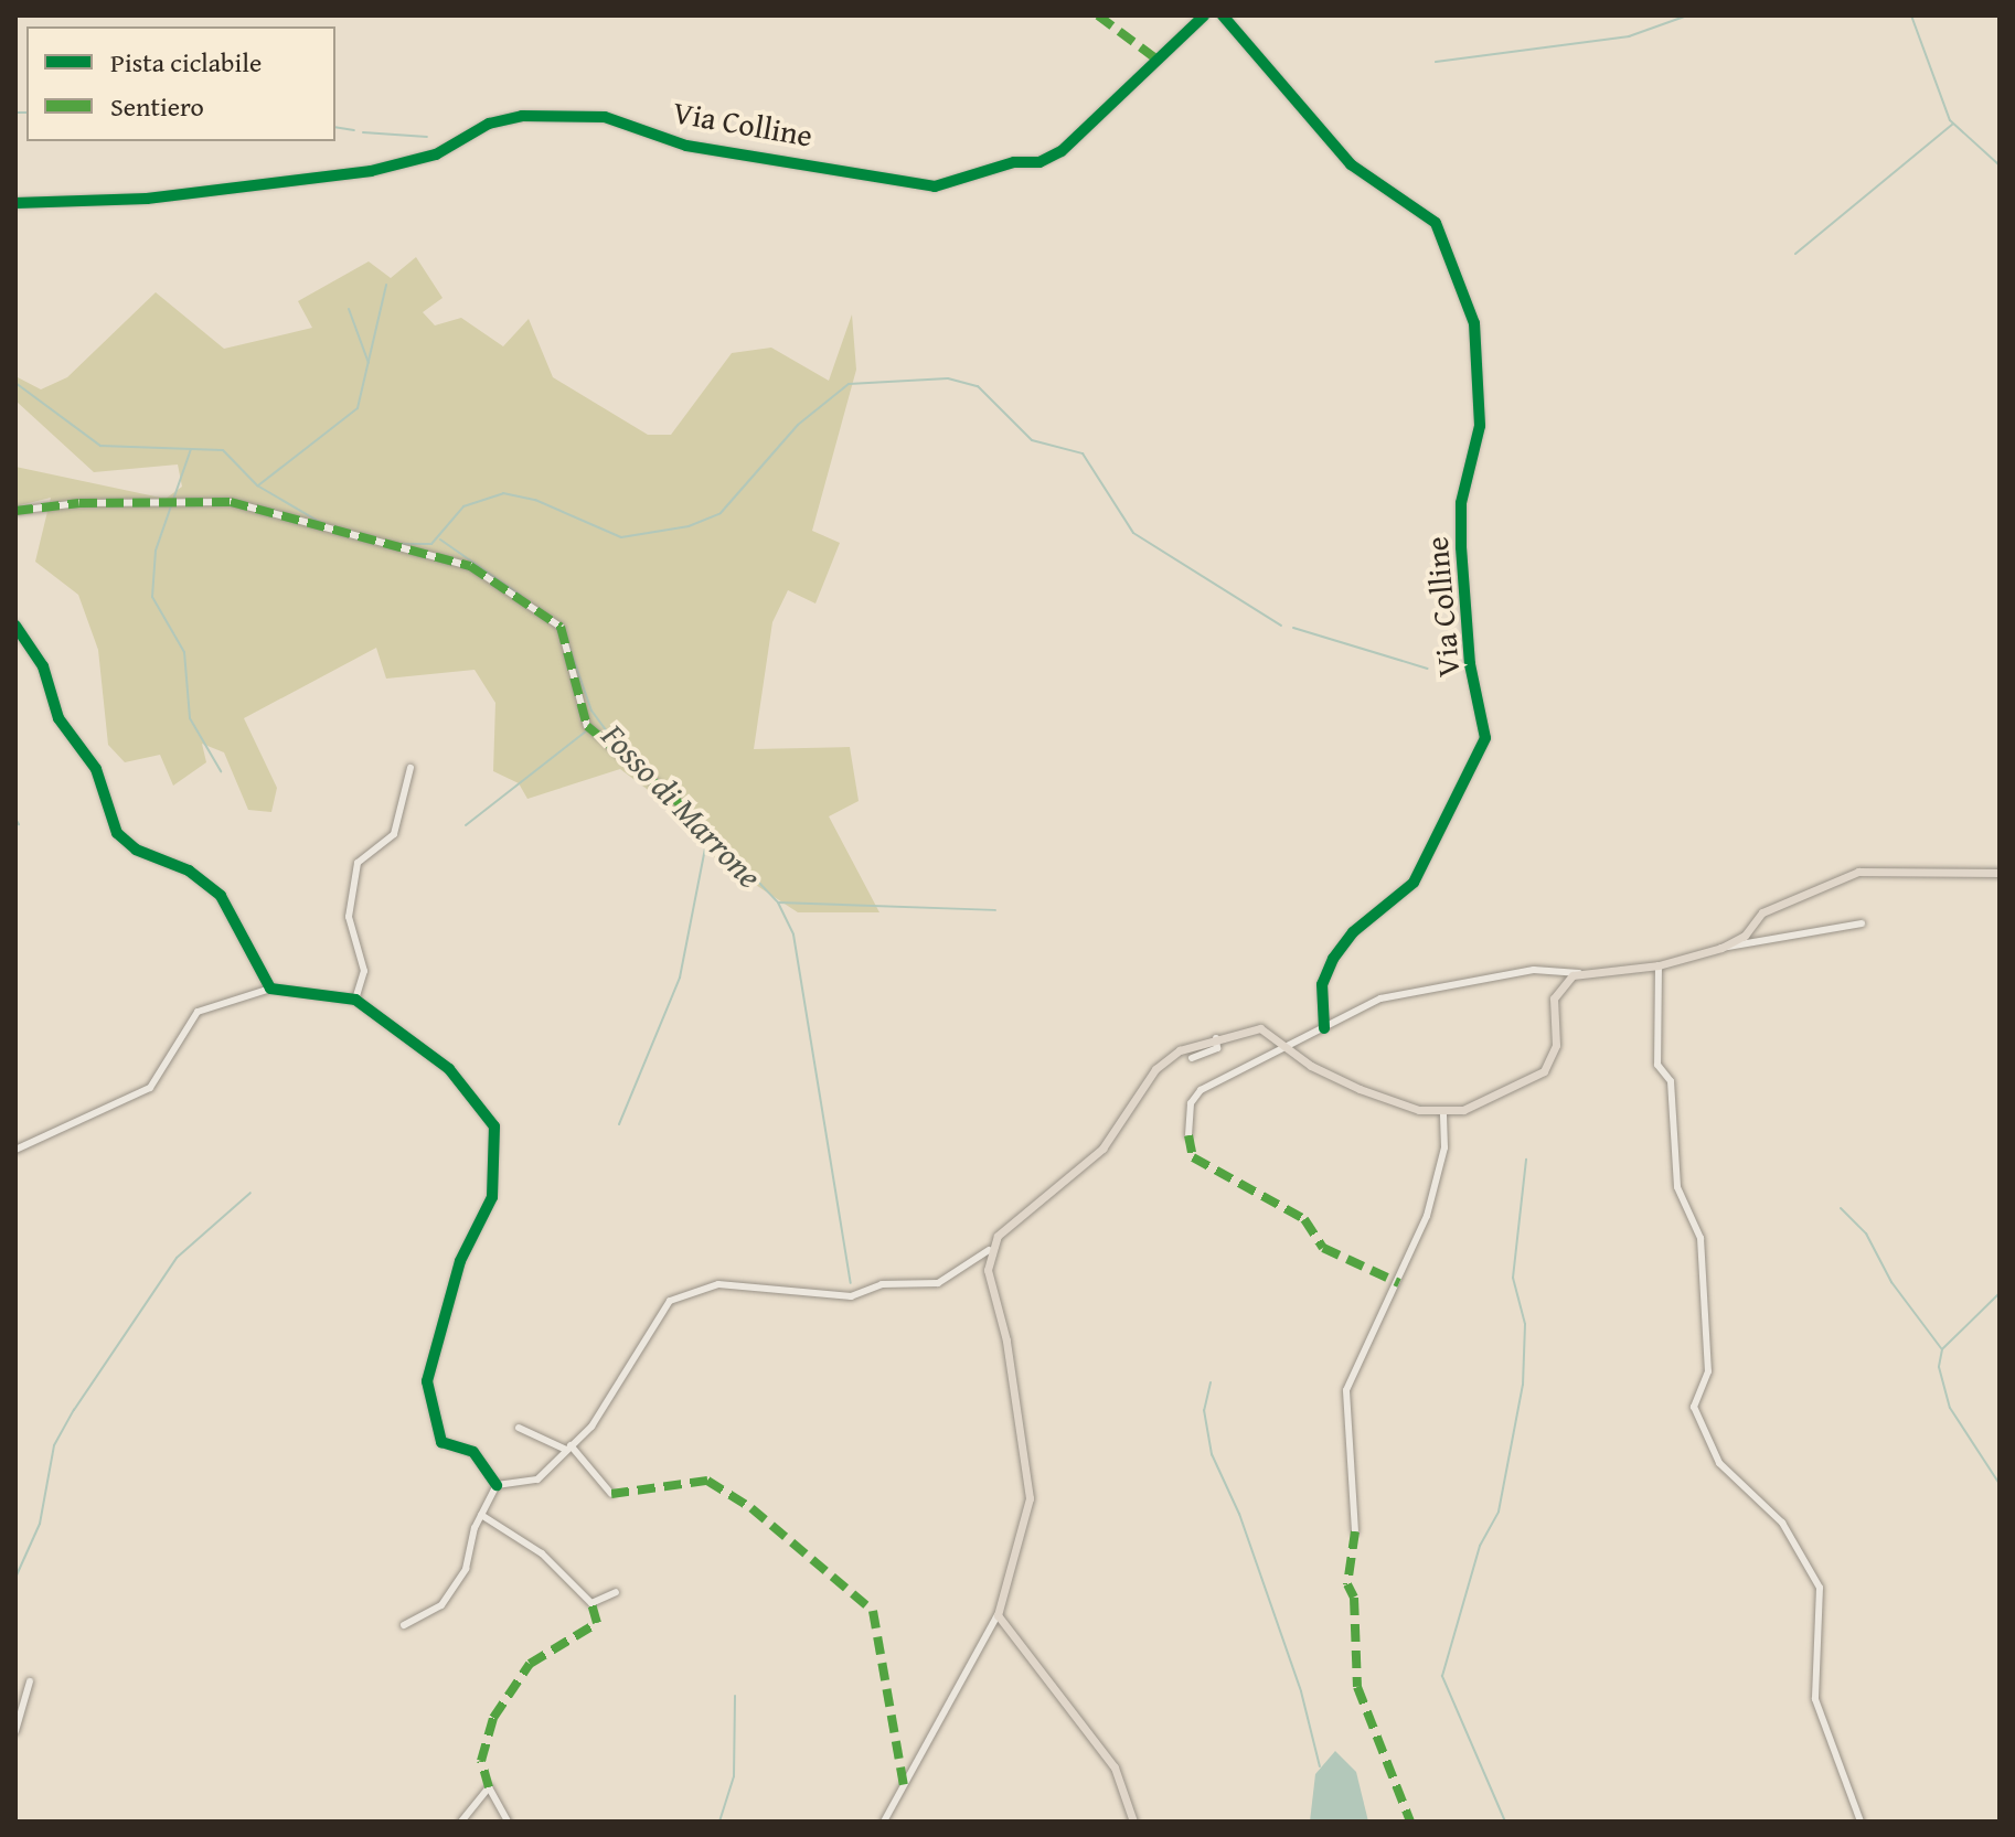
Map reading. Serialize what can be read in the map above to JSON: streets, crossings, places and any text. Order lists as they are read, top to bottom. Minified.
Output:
{"streets":{"street":["Via Colline"]},"water":["Fosso di Marrone"],"legend":["Pista ciclabile","Sentiero"]}
